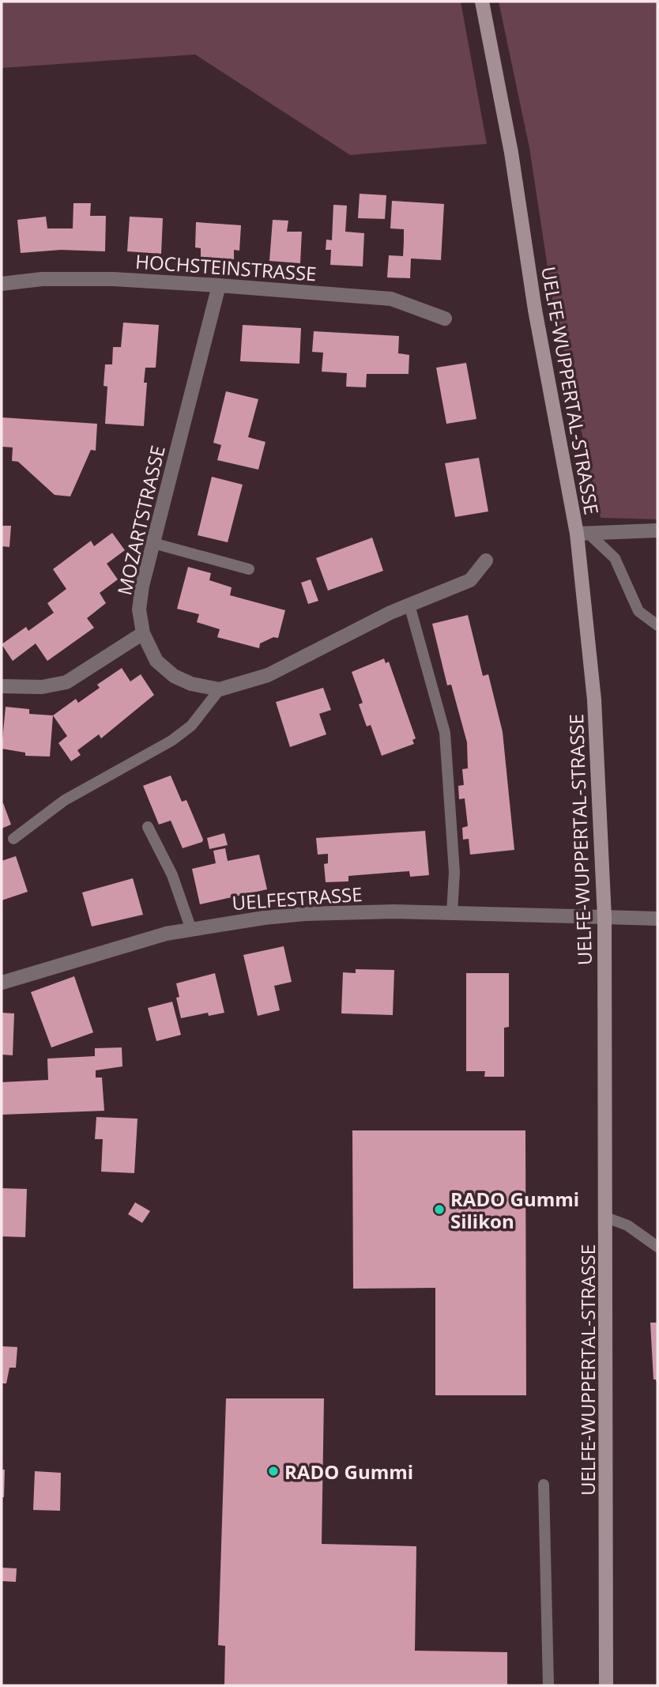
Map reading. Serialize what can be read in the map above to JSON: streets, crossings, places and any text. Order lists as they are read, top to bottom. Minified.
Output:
{"streets":{"main road":["UELFE-WUPPERTAL-STRASSE"],"street":["HOCHSTEINSTRASSE","MOZARTSTRASSE","UELFESTRASSE"]},"crossings":[["HOCHSTEINSTRASSE","MOZARTSTRASSE"],["UELFE-WUPPERTAL-STRASSE","UELFESTRASSE"]],"places":["RADO Gummi Silikon","RADO Gummi"]}
